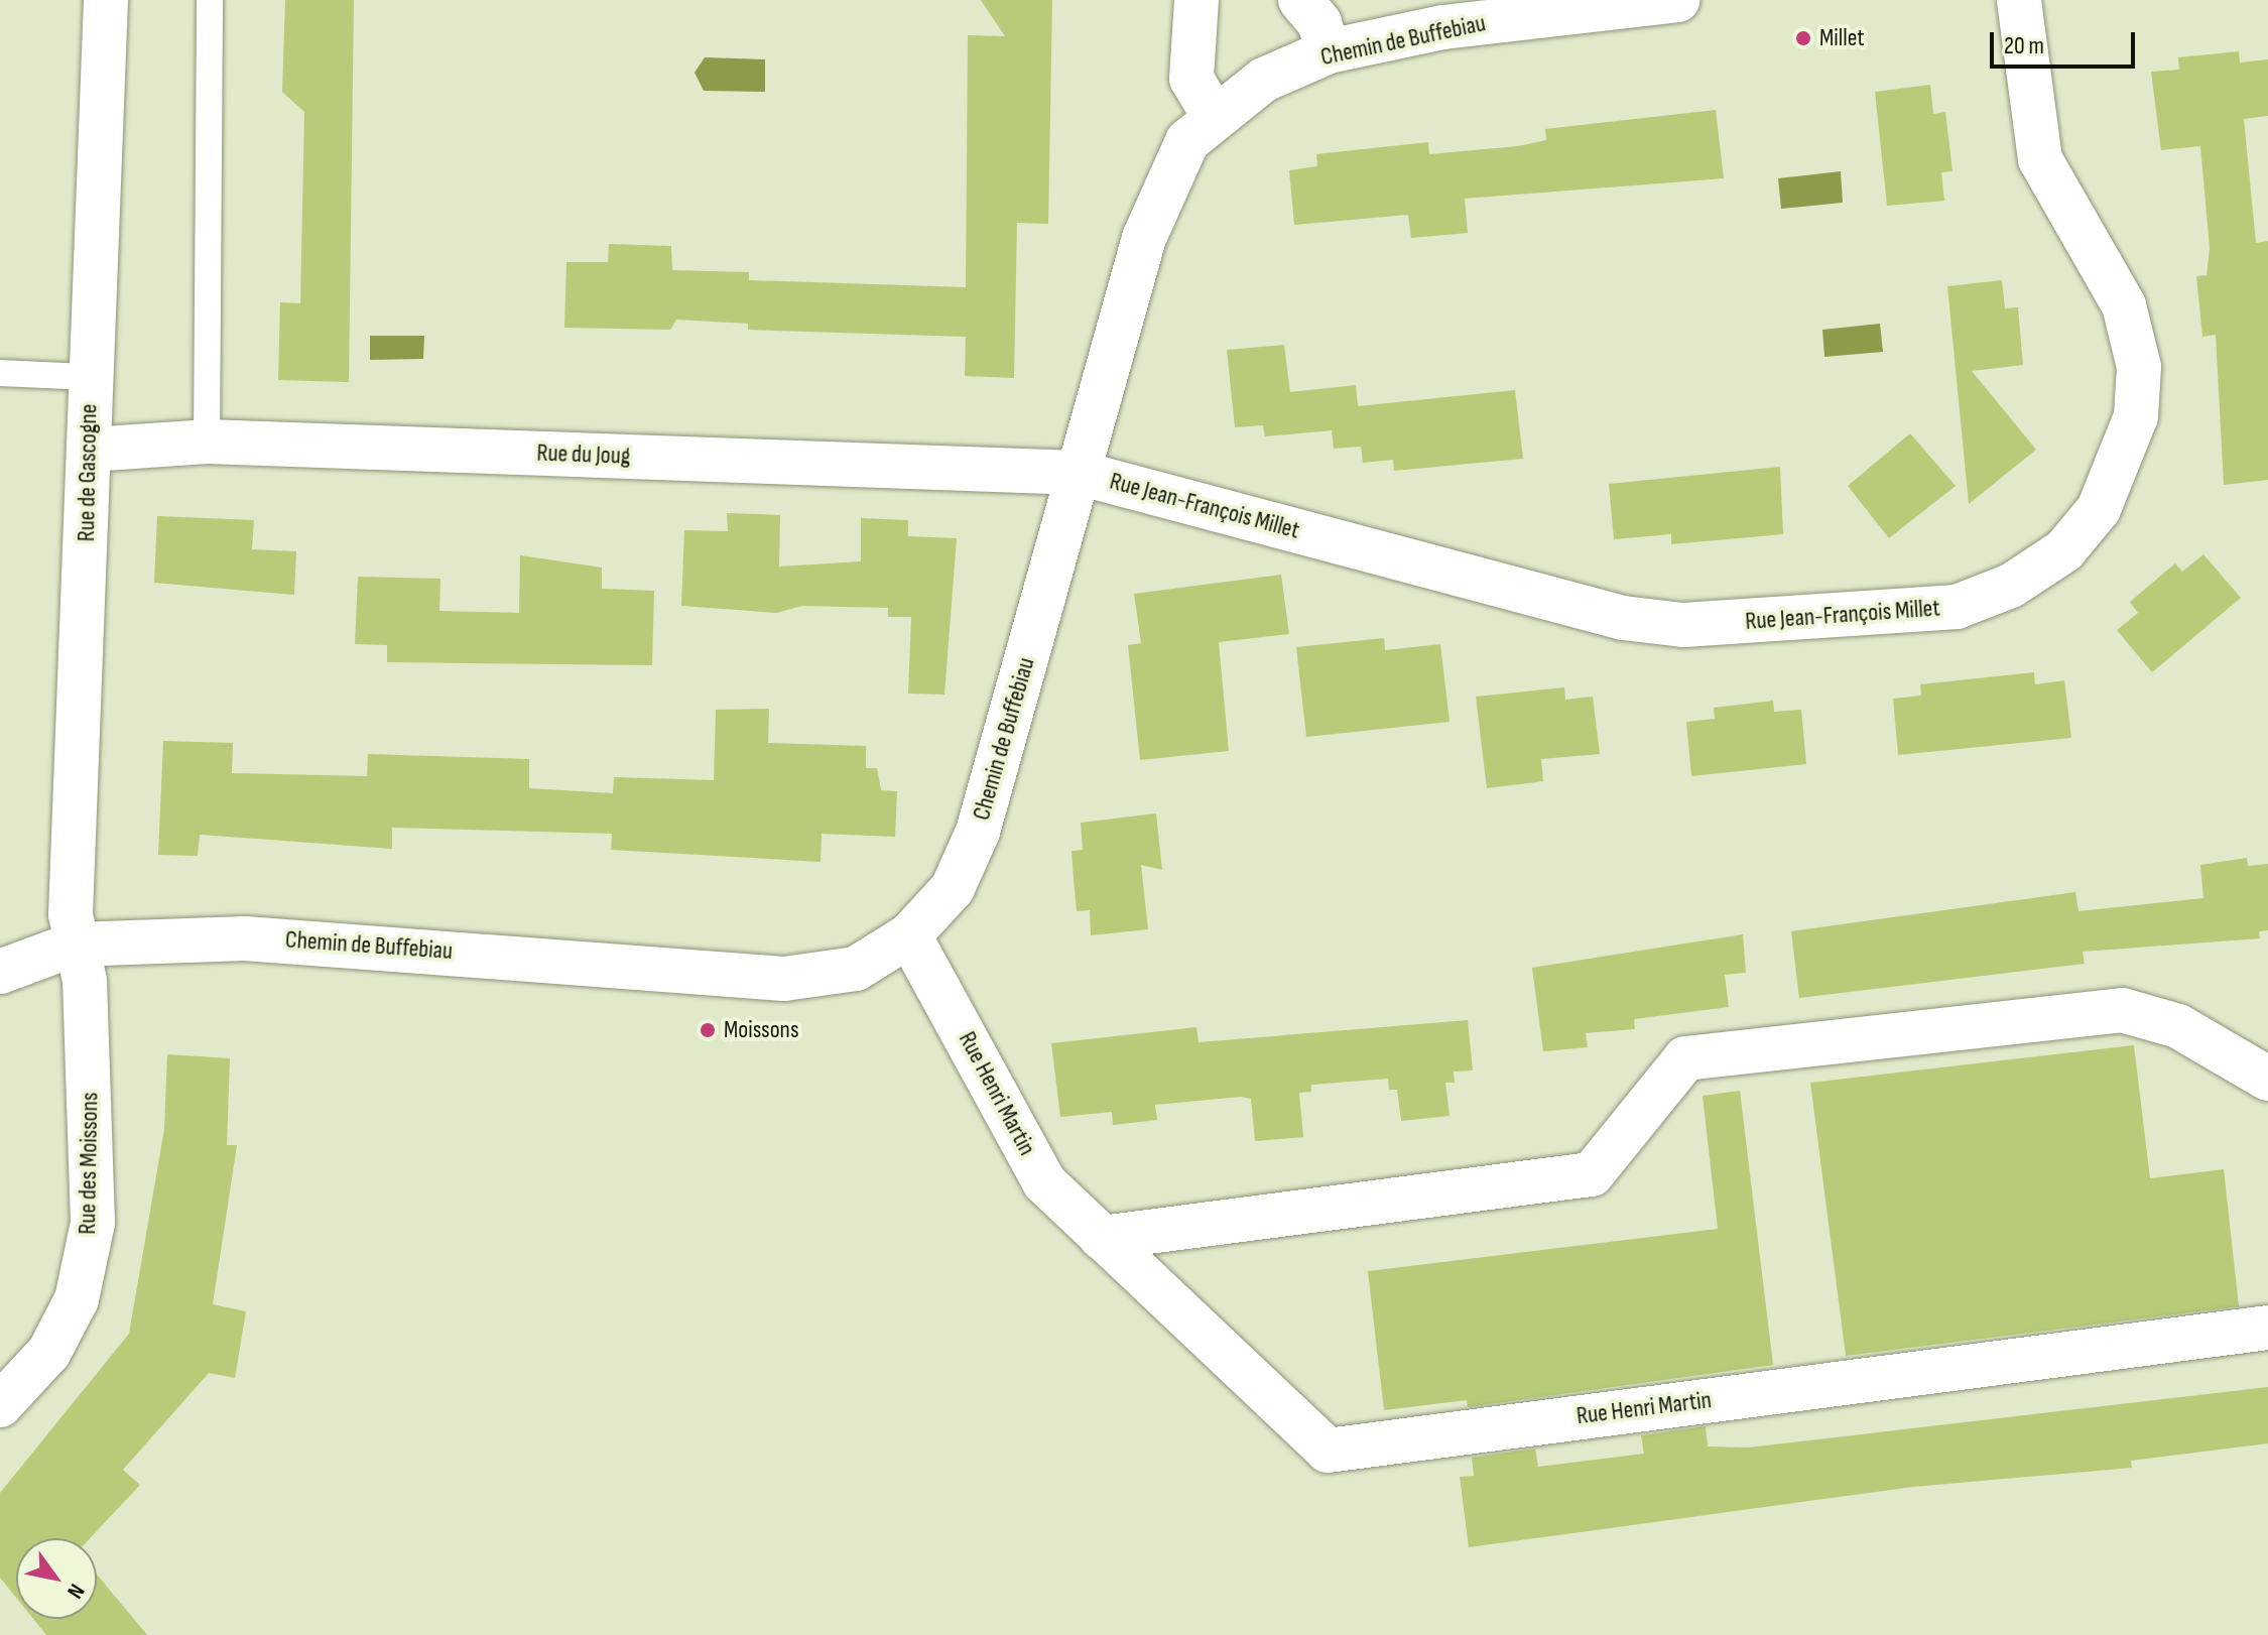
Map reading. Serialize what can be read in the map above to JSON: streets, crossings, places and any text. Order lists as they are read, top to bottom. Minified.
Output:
{"streets":{"street":["Chemin de Buffebiau","Rue du Joug","Rue de Gascogne","Rue Jean-François Millet","Rue Henri Martin","Rue des Moissons"]},"crossings":[["Chemin de Buffebiau","Rue du Joug"],["Chemin de Buffebiau","Rue de Gascogne"],["Chemin de Buffebiau","Rue Jean-François Millet"],["Chemin de Buffebiau","Rue Henri Martin"],["Chemin de Buffebiau","Rue des Moissons"],["Rue du Joug","Rue de Gascogne"],["Rue du Joug","Rue Jean-François Millet"],["Rue de Gascogne","Rue des Moissons"]],"places":["Millet","Moissons"],"scale_bar":"20 m","north":"bottom right"}
